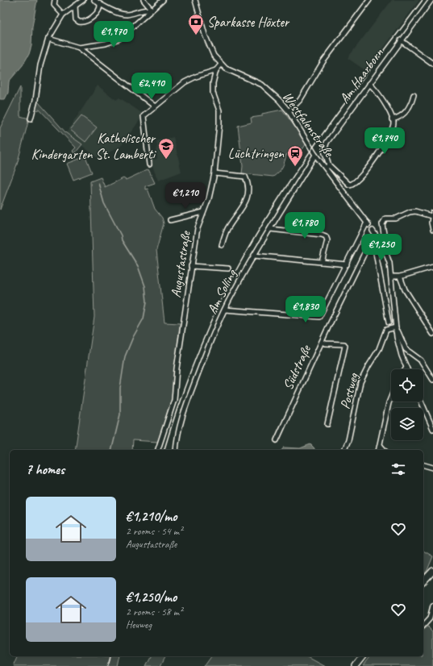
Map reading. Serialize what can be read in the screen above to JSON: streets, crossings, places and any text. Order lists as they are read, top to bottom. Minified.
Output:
{"streets":{"street":["Am Haarborn","Westfalenstraße","Augustastraße","Am Solling","Südstraße","Postweg"]},"crossings":[["Am Haarborn","Westfalenstraße"],["Westfalenstraße","Am Solling"]],"places":{"bank":["Sparkasse Höxter"],"school or university":["Katholischer Kindergarten St. Lamberti"],"station":["Lüchtringen"]},"page":{"price":["€1,970","€2,410","€1,740","€1,210","€1,780","€1,250","€1,830"],"heading":"7 homes","list":[{"name":"€1,210/mo","note":"2 rooms · 54 m² · Augustastraße"},{"name":"€1,250/mo","note":"2 rooms · 58 m² · Heuweg"}]}}
